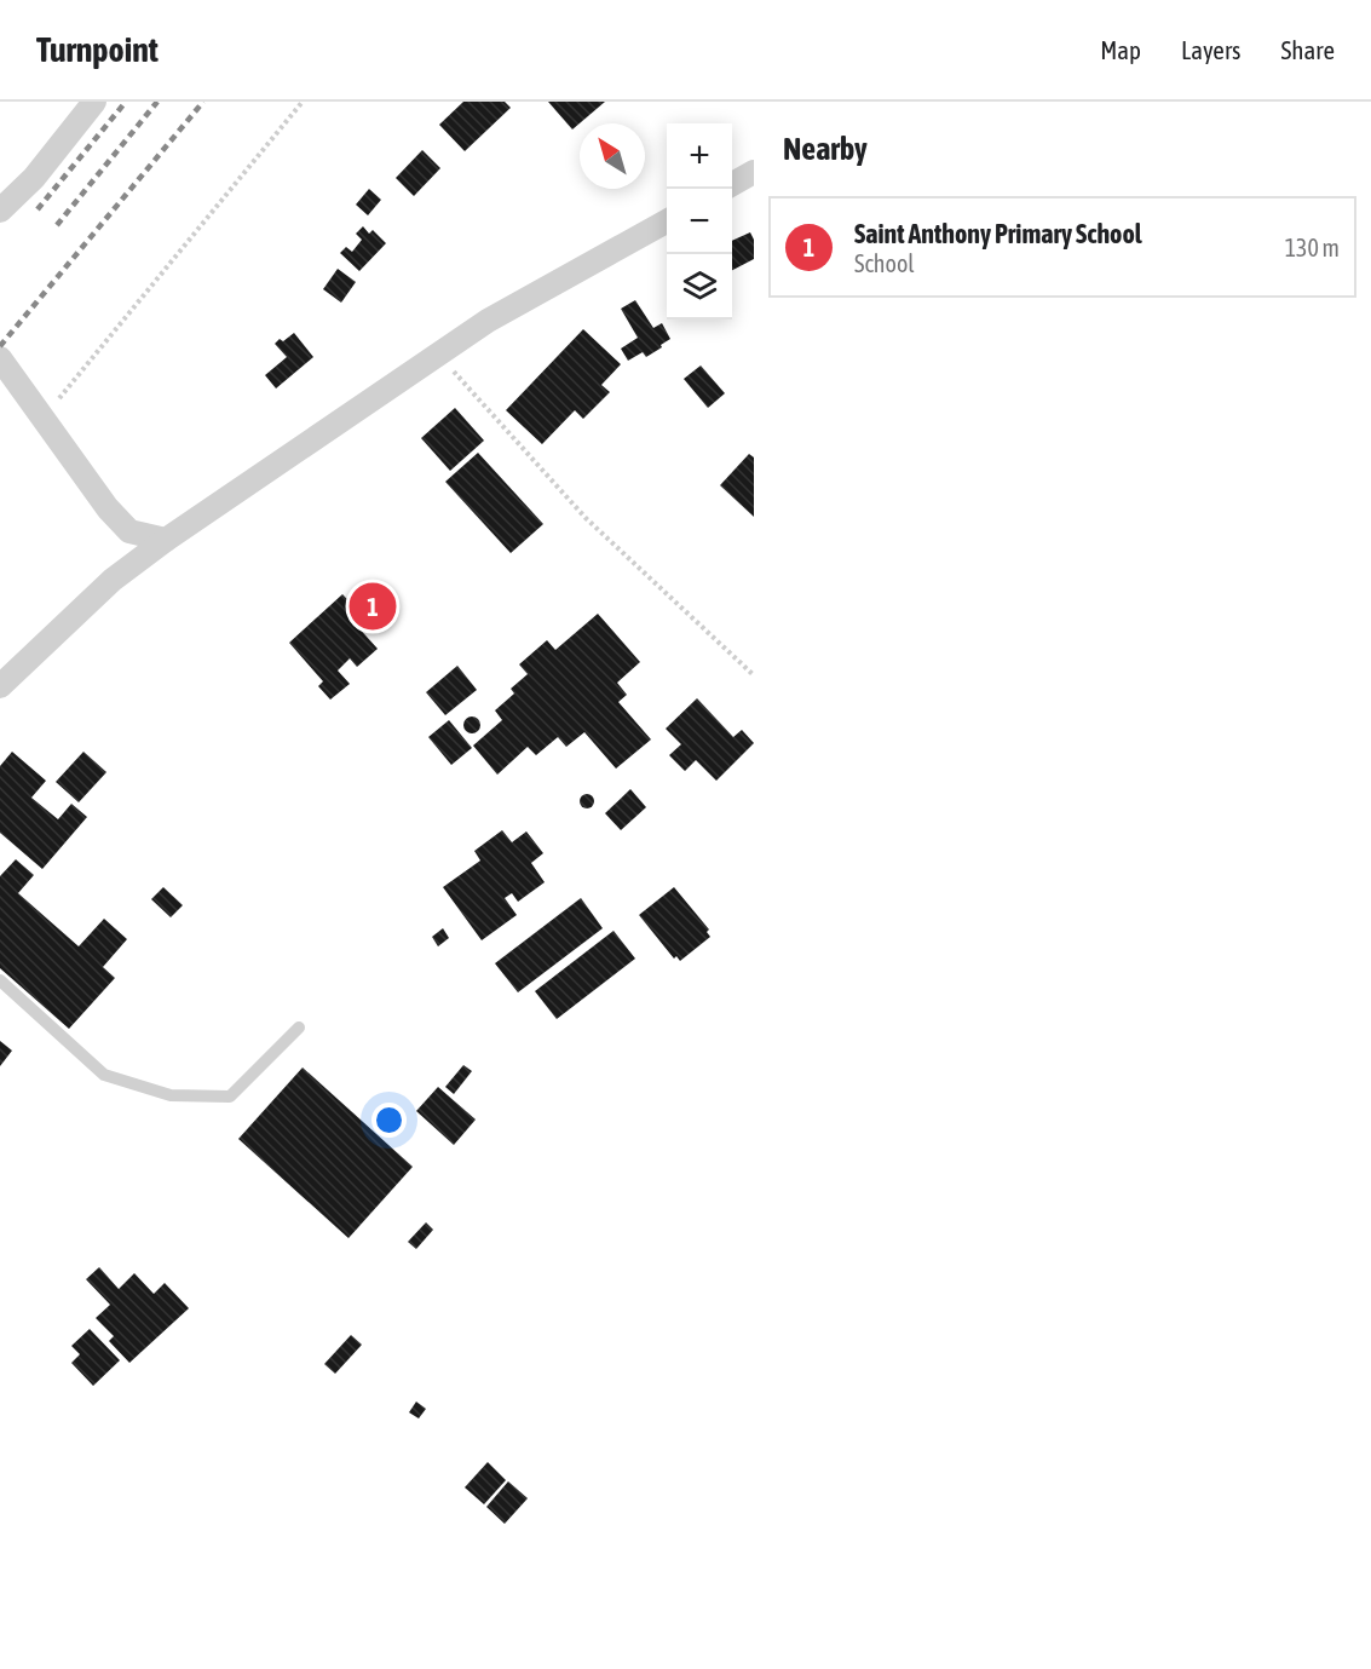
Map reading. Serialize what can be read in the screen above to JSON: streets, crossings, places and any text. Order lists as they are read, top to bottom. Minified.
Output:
{"north":"top left","page":{"header":"Turnpoint","nav":["Map","Layers","Share"],"heading":"Nearby","map_buttons":["+","−"],"list":[{"mark":"1","name":"Saint Anthony Primary School","note":"School","value":"130 m"}],"pins":"1"}}
